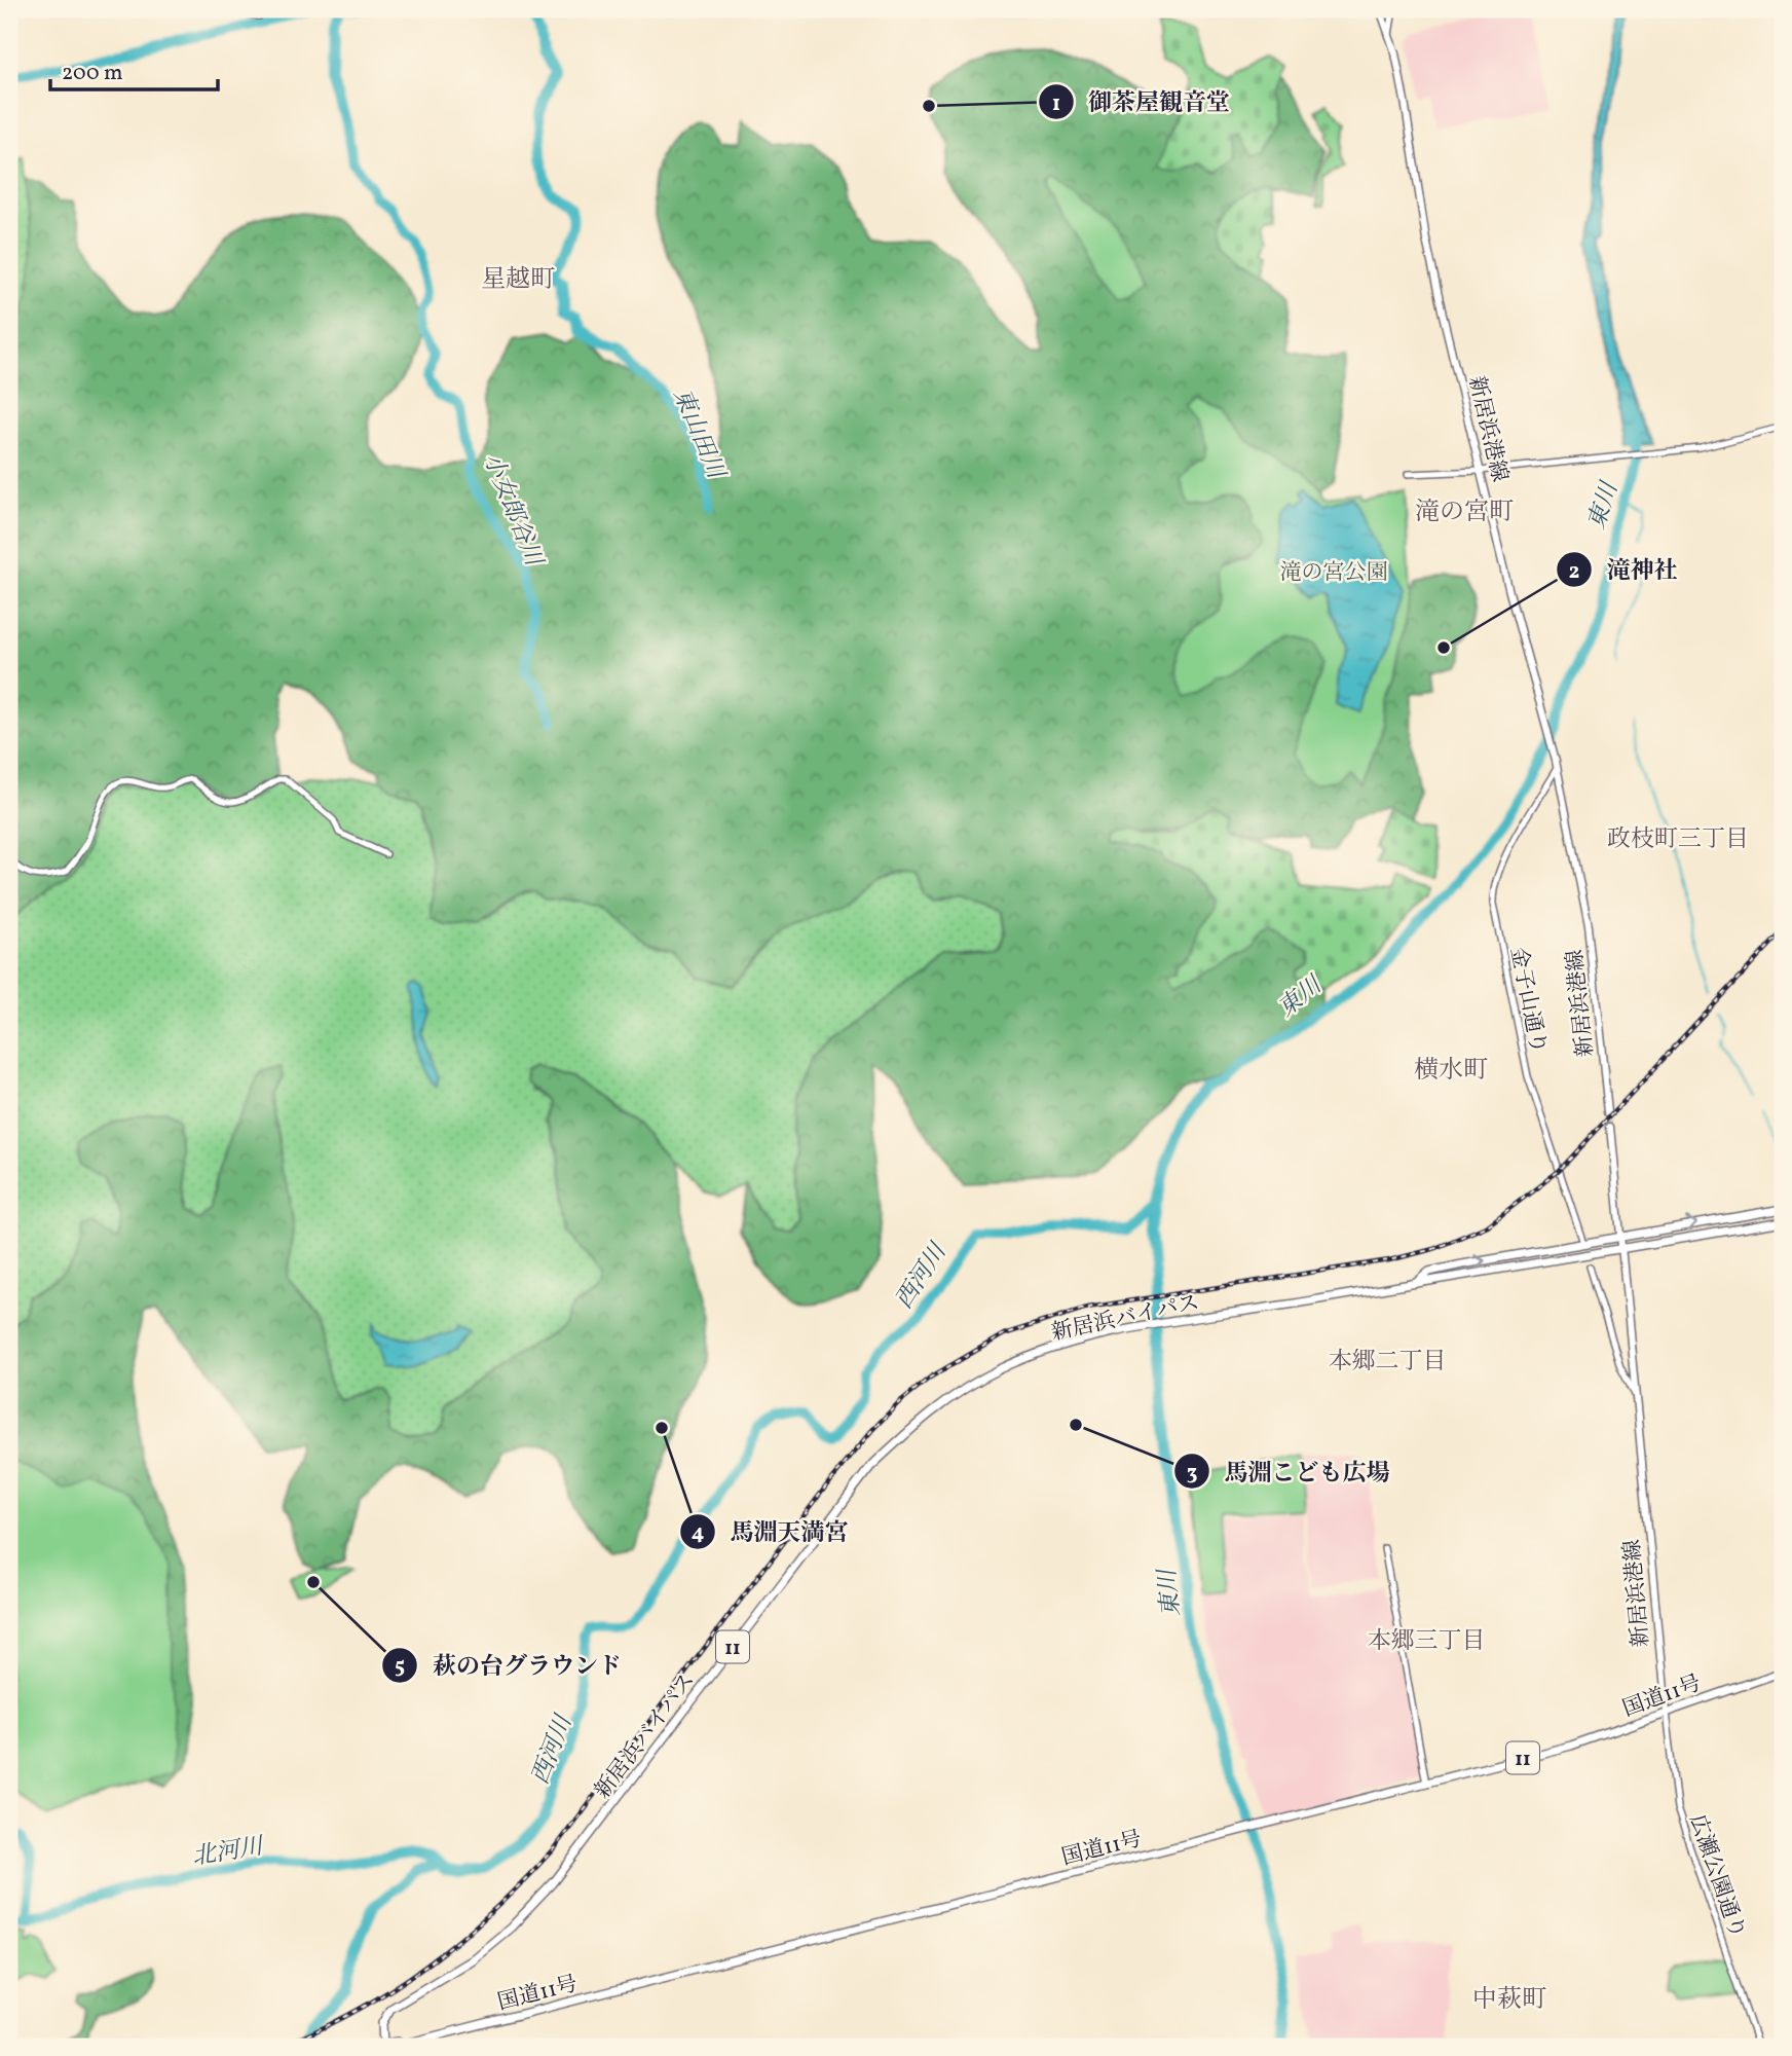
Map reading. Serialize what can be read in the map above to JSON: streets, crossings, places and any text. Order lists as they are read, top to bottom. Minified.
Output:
{"streets":{"highway":["新居浜バイパス","11","国道11号"],"main road":["新居浜港線"],"street":["金子山通り","広瀬公園通り"]},"crossings":[["新居浜港線","金子山通り"],["新居浜港線","新居浜バイパス"],["新居浜港線","国道11号"],["新居浜港線","広瀬公園通り"],["金子山通り","新居浜バイパス"],["新居浜バイパス","国道11号"],["国道11号","広瀬公園通り"]],"districts":["星越町","滝の宮町","政枝町三丁目","横水町","本郷二丁目","本郷三丁目","中萩町"],"water":["東山田川","東川","小女郎谷川","西河川","北河川"],"parks":["滝の宮公園"],"places":["御茶屋観音堂","滝神社","馬淵こども広場","馬淵天満宮","萩の台グラウンド"],"scale_bar":"200 m"}
